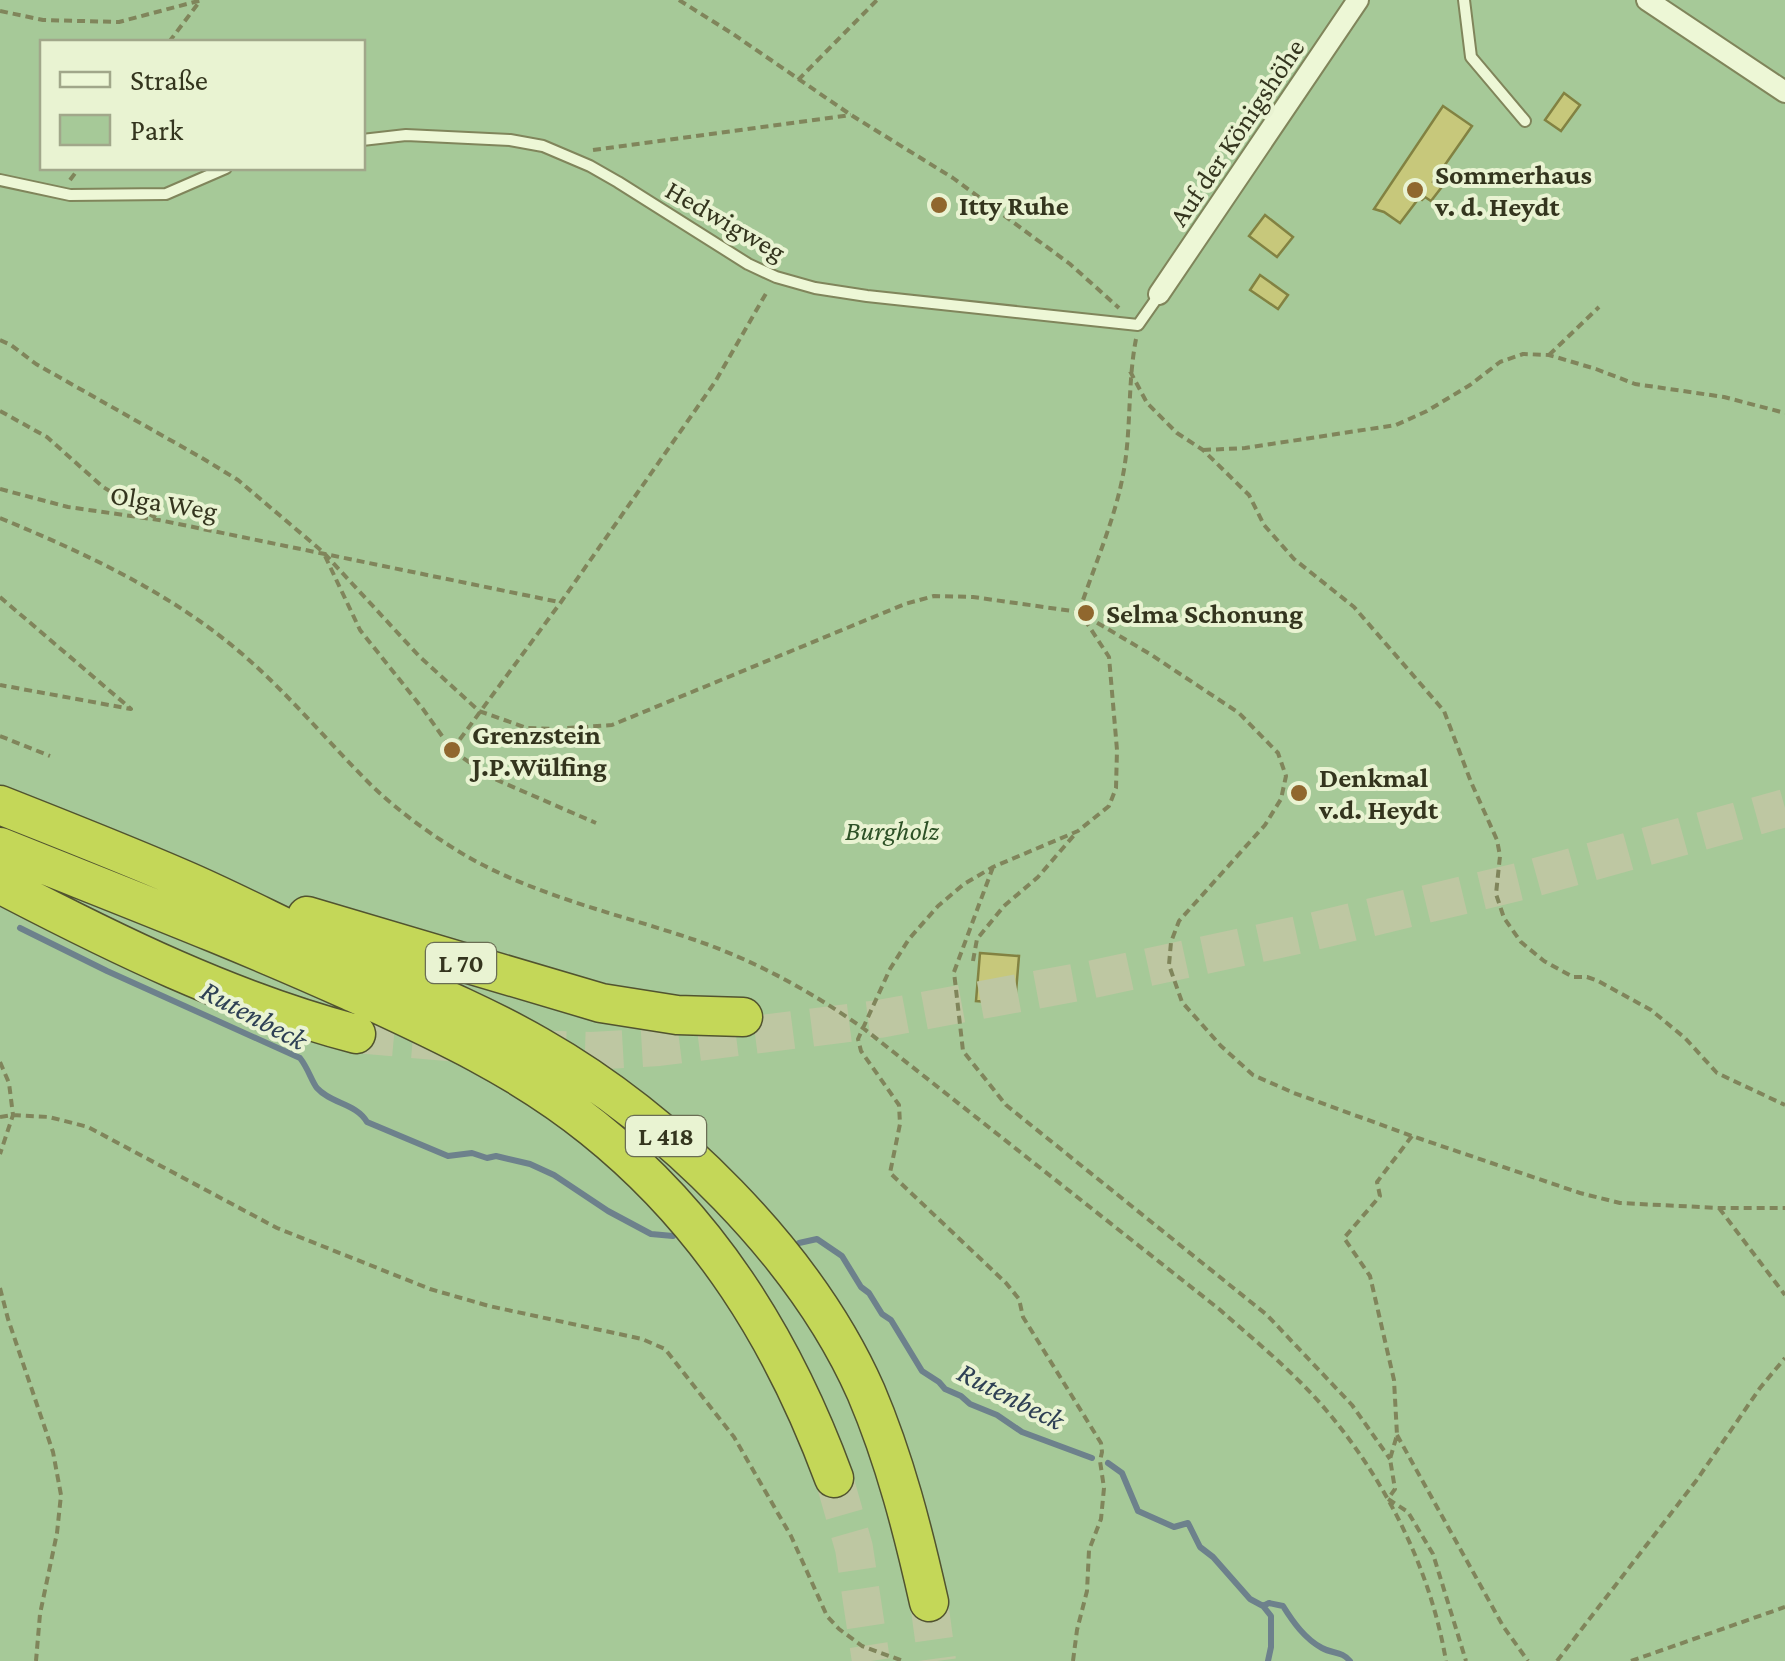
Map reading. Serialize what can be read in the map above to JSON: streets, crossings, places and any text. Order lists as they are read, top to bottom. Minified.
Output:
{"streets":{"highway":["L 70","L 418"],"street":["Auf der Königshöhe"],"lane":["Hedwigweg"],"path":["Olga Weg"]},"crossings":[["L 70","L 418"]],"water":["Rutenbeck"],"parks":["Burgholz"],"places":["Sommerhaus v. d. Heydt","Itty Ruhe","Selma Schonung","Grenzstein J.P.Wülfing","Denkmal v.d. Heydt"],"legend":["Straße","Park"]}
